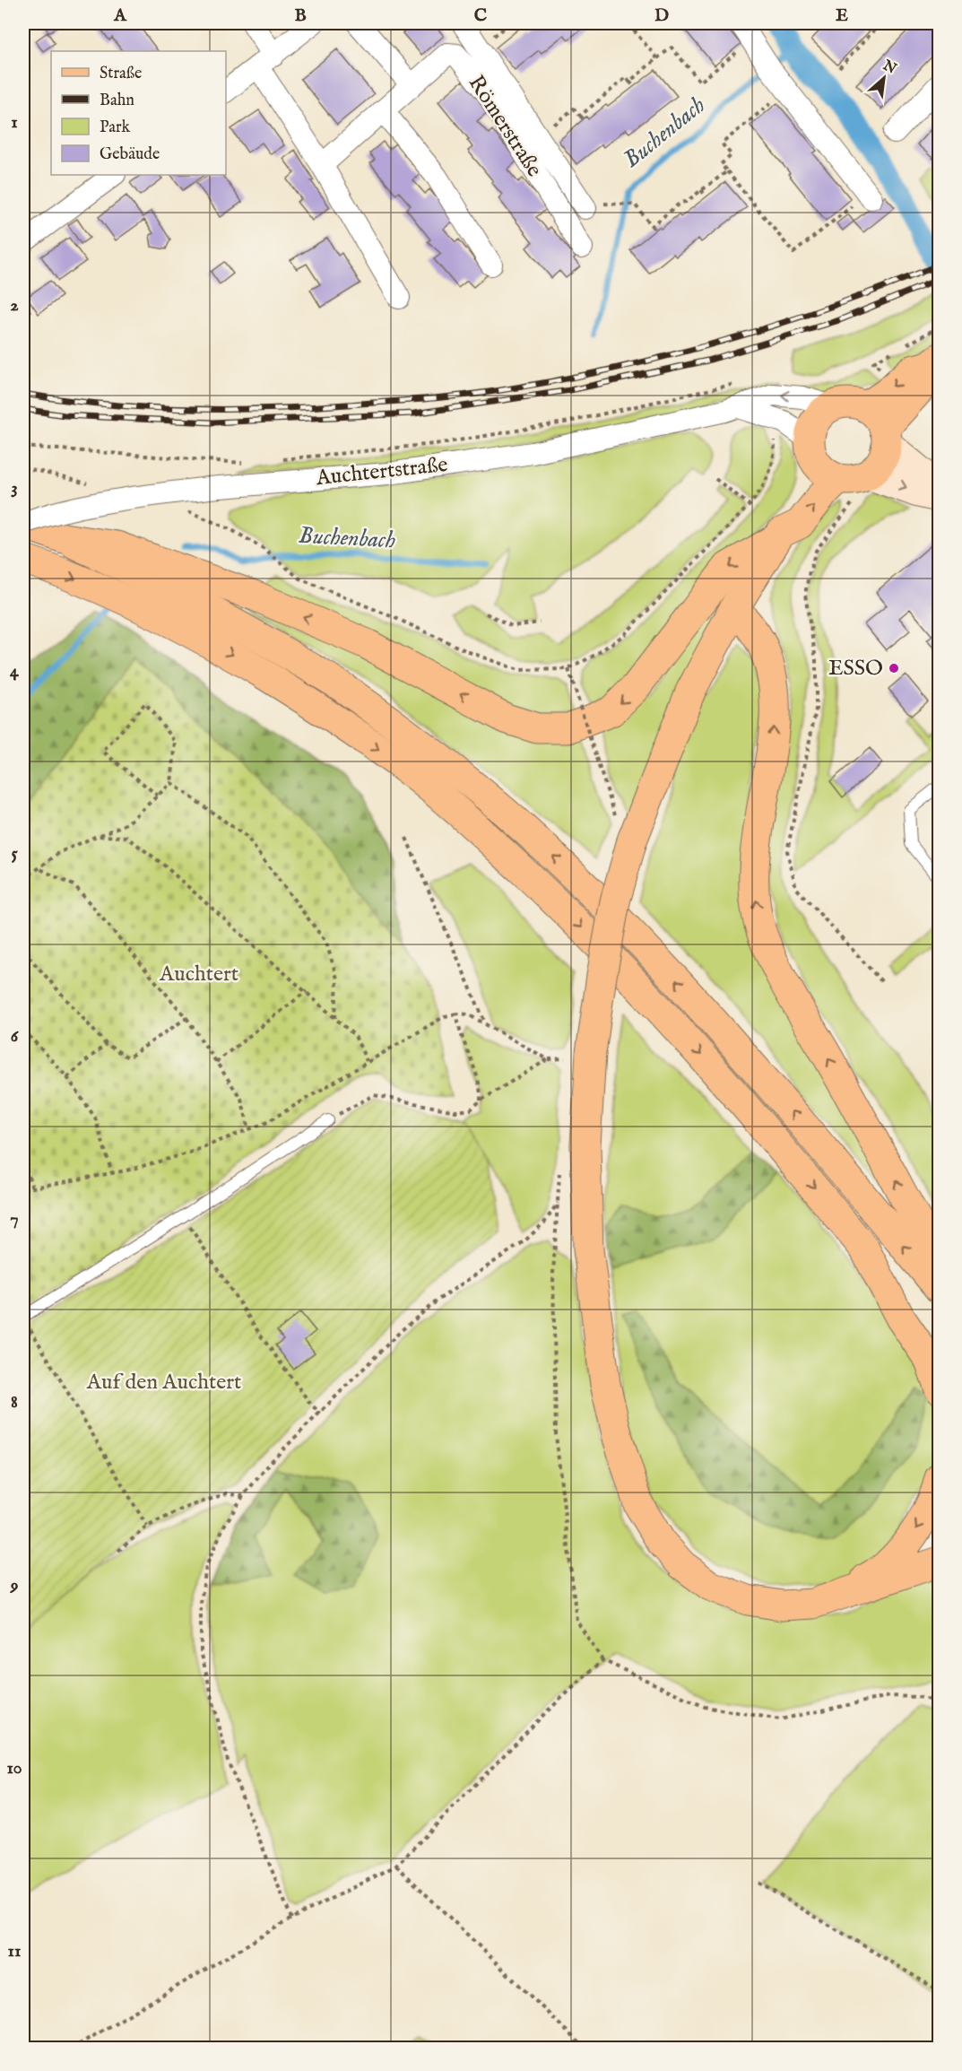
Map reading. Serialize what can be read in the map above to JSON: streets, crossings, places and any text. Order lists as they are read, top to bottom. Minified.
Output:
{"streets":{"street":["Römerstraße","Auchtertstraße"]},"water":["Buchenbach"],"parks":["Auchtert","Auf den Auchtert"],"places":["ESSO"],"legend":["Straße","Bahn","Park","Gebäude"],"north":"top right","grid":{"columns":["A","B","C","D","E"],"rows":["1","2","3","4","5","6","7","8","9","10","11"]}}
